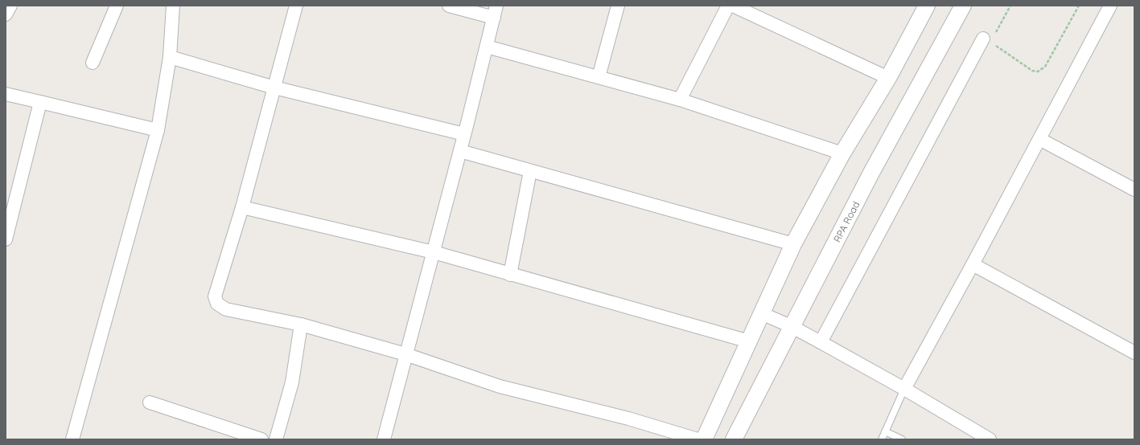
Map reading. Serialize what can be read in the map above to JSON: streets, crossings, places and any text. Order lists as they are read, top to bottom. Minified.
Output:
{"streets":{"street":["RPA Road"]}}
